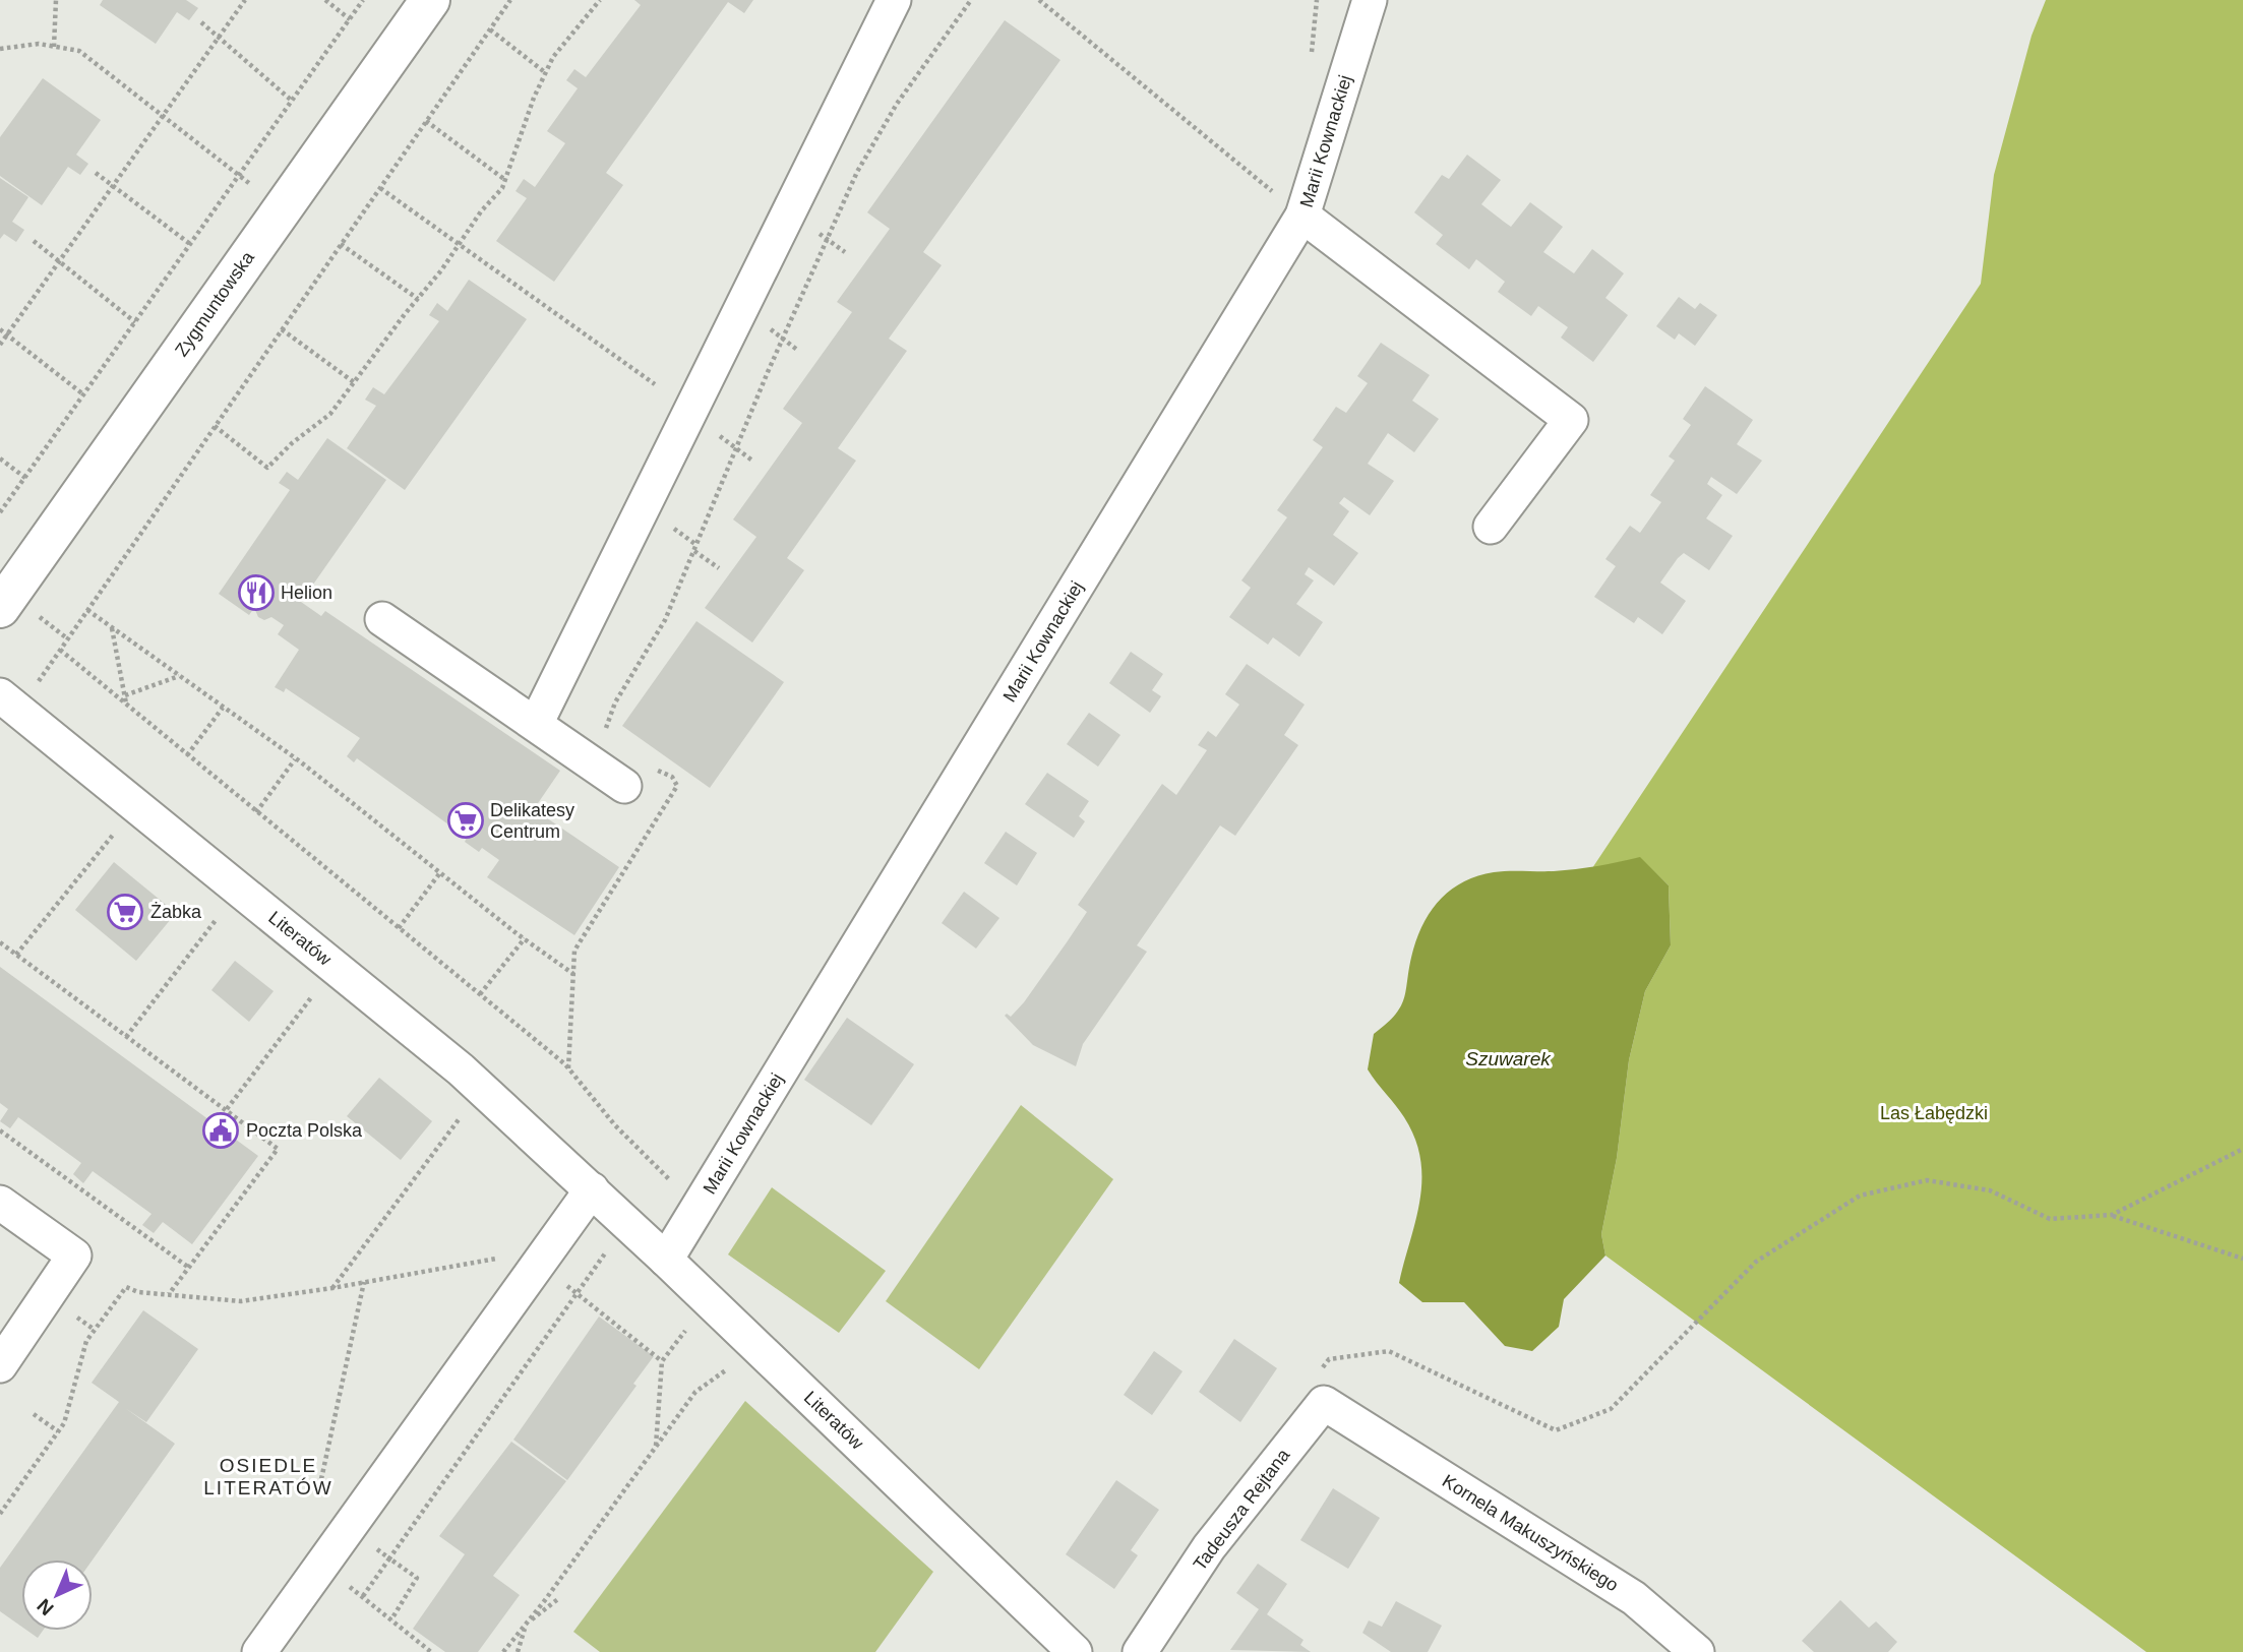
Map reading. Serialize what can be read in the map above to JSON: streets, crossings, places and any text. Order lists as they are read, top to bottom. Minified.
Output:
{"streets":{"street":["Marii Kownackiej","Zygmuntowska","Literatów","Tadeusza Rejtana","Kornela Makuszyńskiego"]},"crossings":[["Marii Kownackiej","Literatów"],["Tadeusza Rejtana","Kornela Makuszyńskiego"]],"districts":["OSIEDLE LITERATÓW"],"water":["Szuwarek"],"parks":["Las Łabędzki"],"places":{"restaurant":["Helion"],"supermarket":["Delikatesy Centrum","Żabka"],"public building":["Poczta Polska"]},"north":"bottom left"}
